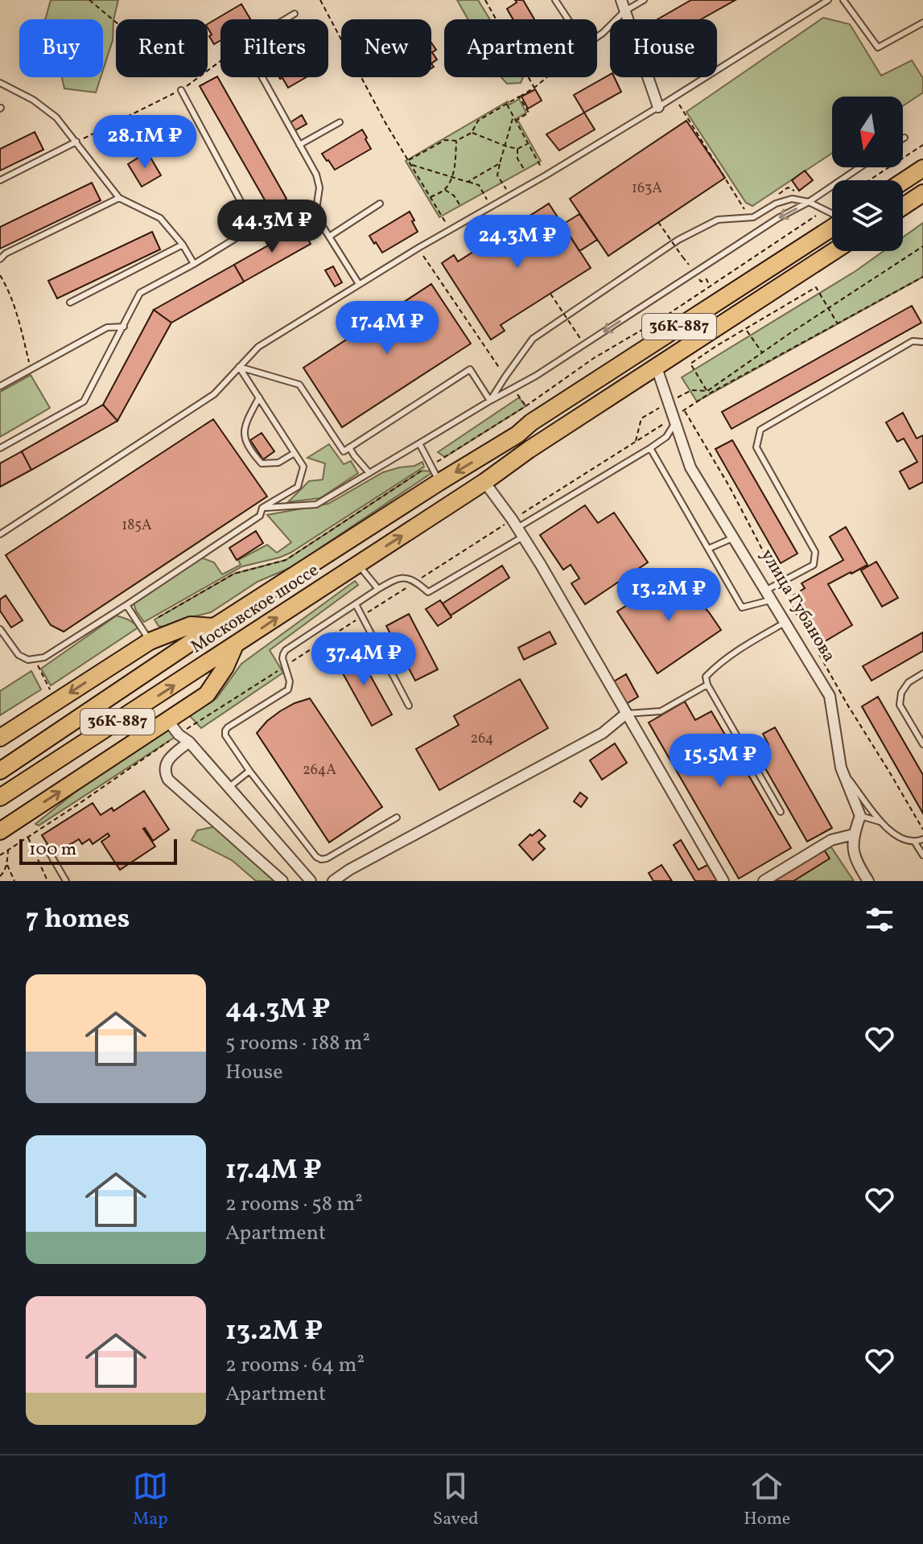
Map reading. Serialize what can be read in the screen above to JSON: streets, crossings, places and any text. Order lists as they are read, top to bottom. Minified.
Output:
{"streets":{"main road":["36К-887","Московское шоссе"],"street":["улица Губанова"]},"crossings":[["улица Губанова","Московское шоссе"]],"house_numbers":["163А","185А","264","264А"],"scale_bar":"100 m","north":"bottom","page":{"chip":["Buy","Rent","Filters","New","Apartment","House"],"price":["28.1M ₽","44.3M ₽","24.3M ₽","17.4M ₽","13.2M ₽","37.4M ₽","15.5M ₽"],"scale":"100 m","heading":"7 homes","list":[{"name":"44.3M ₽","note":"5 rooms · 188 m² · House"},{"name":"17.4M ₽","note":"2 rooms · 58 m² · Apartment"},{"name":"13.2M ₽","note":"2 rooms · 64 m² · Apartment"}],"tabs":["Map","Saved","Home"]}}
